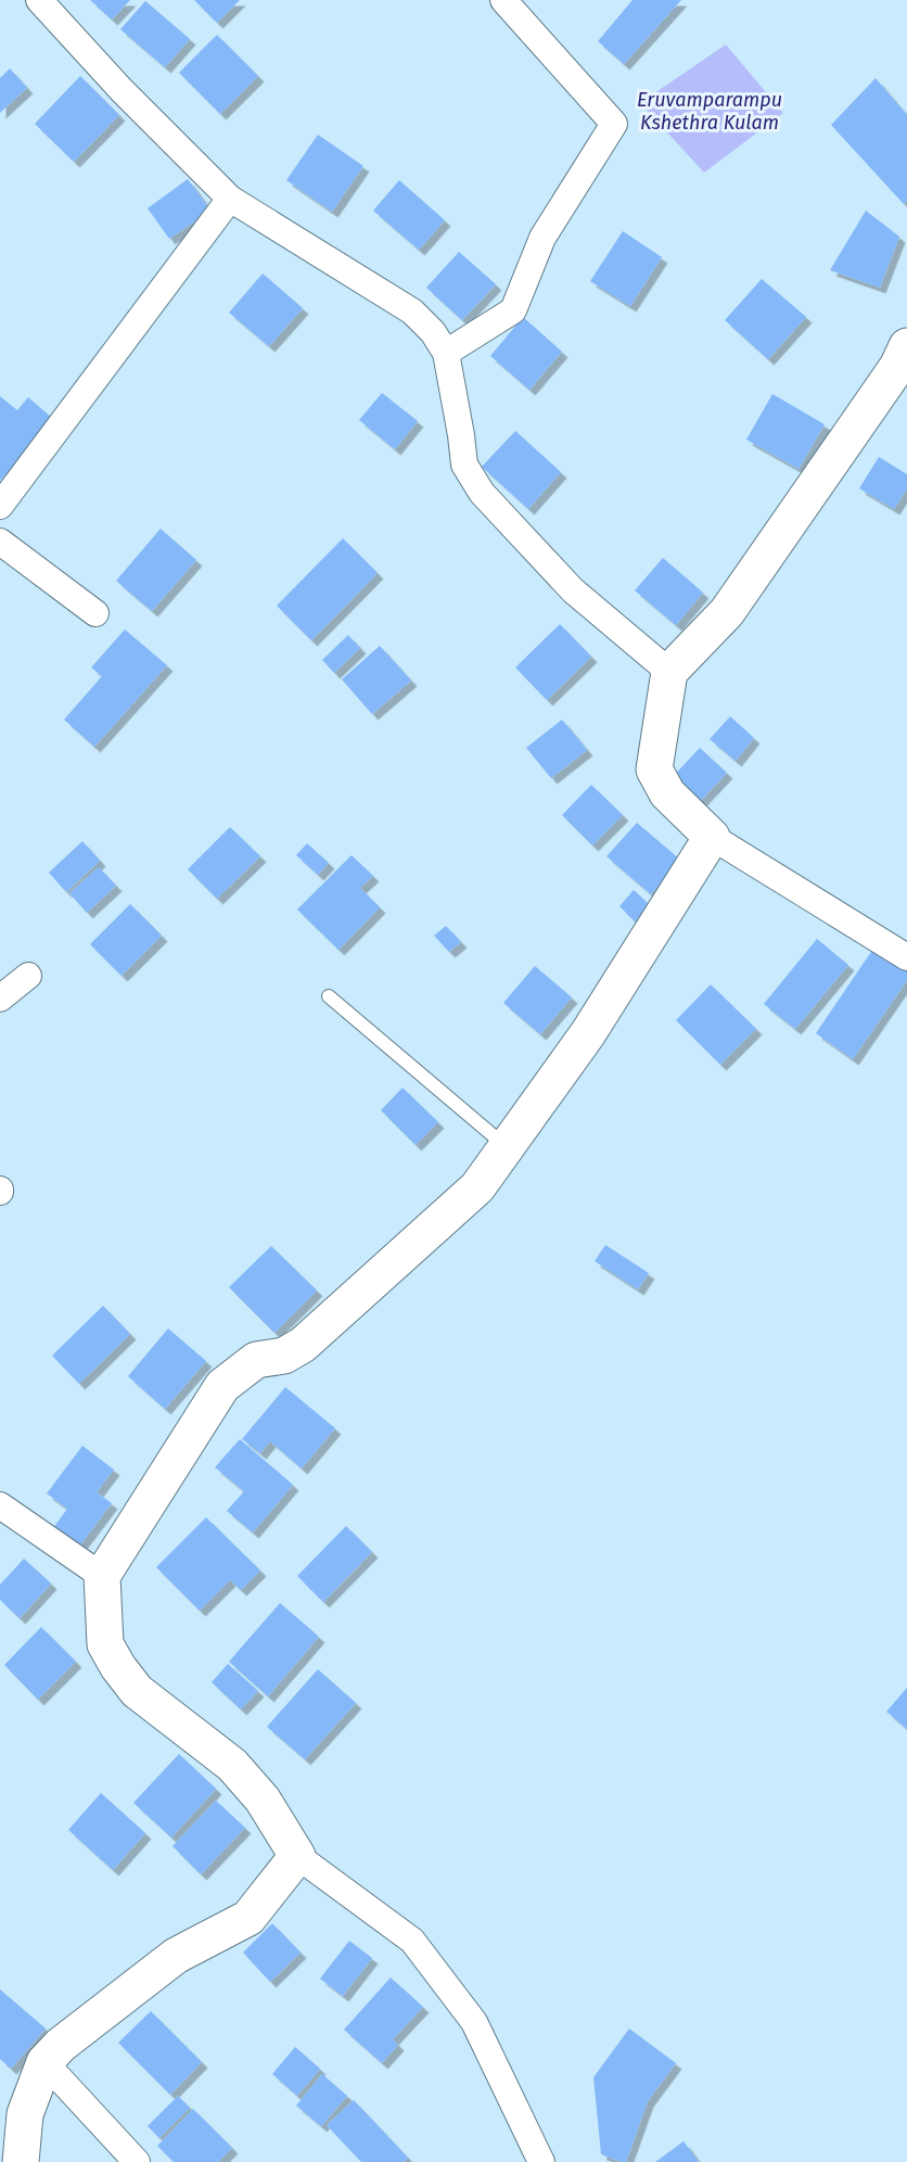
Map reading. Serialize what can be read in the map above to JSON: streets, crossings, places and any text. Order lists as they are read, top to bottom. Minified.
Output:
{"water":["Eruvamparampu Kshethra Kulam"]}
